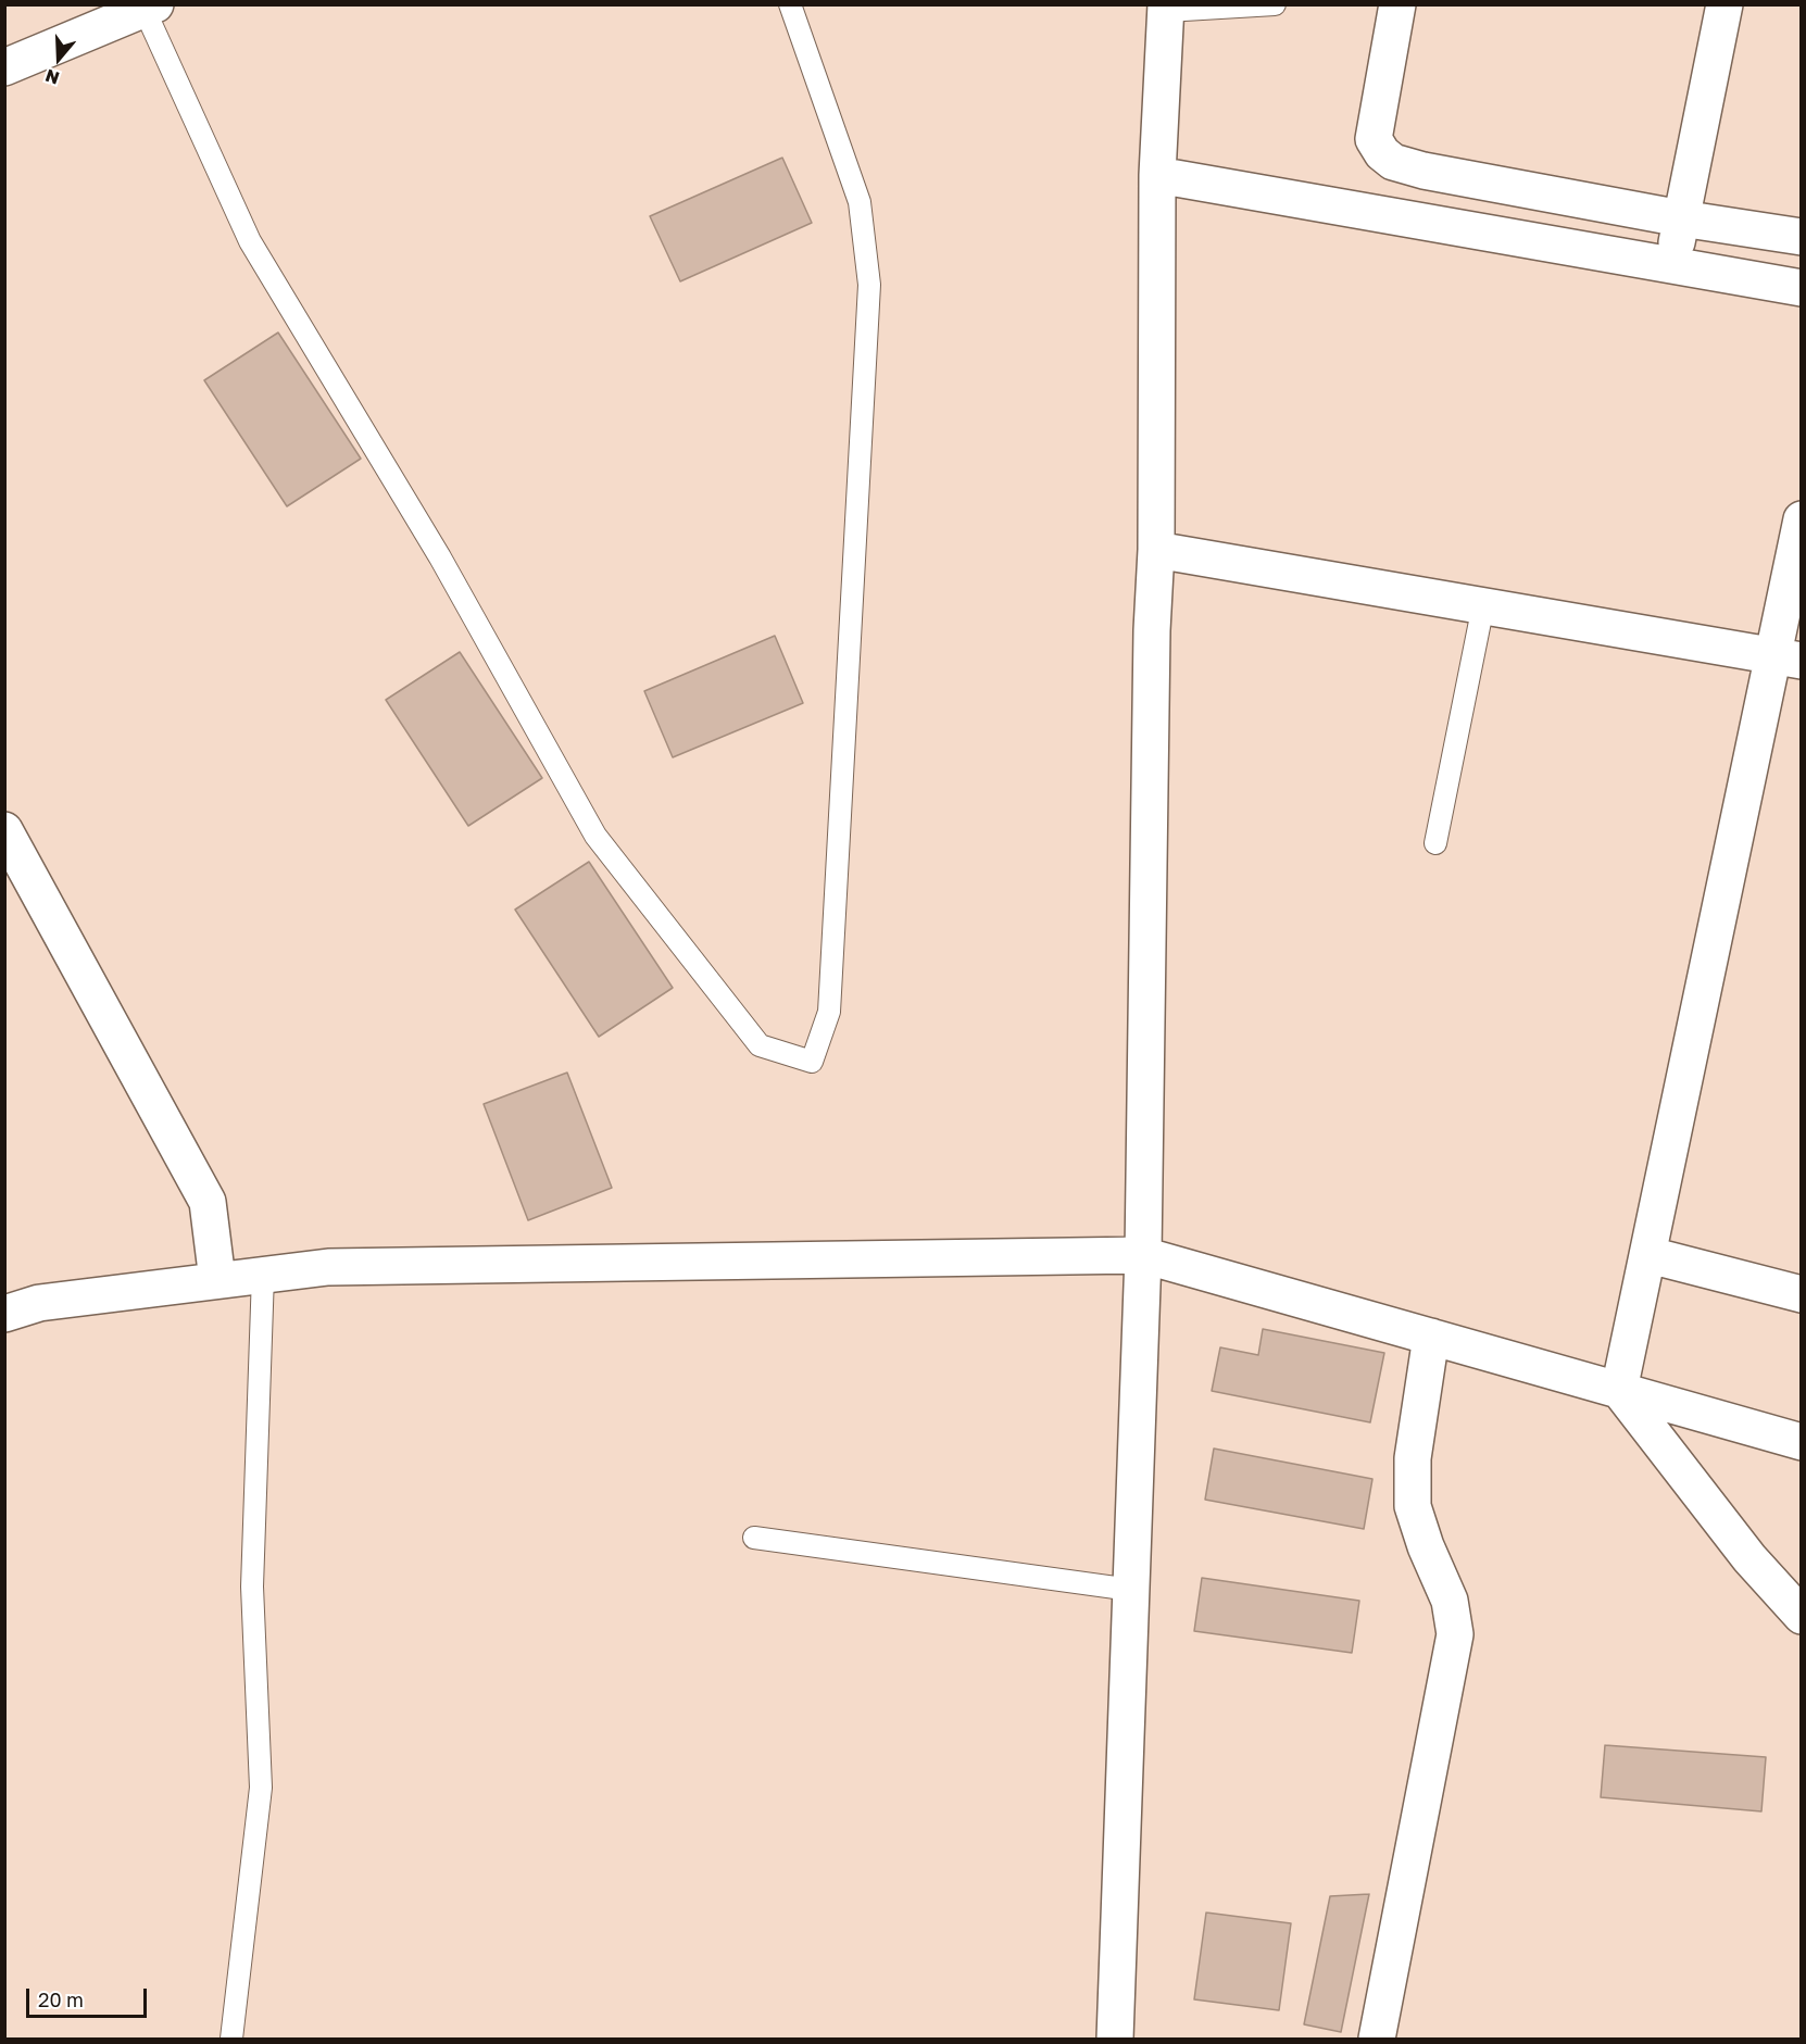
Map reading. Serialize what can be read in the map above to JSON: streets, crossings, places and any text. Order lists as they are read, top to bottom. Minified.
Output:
{"scale_bar":"20 m","north":"bottom"}
